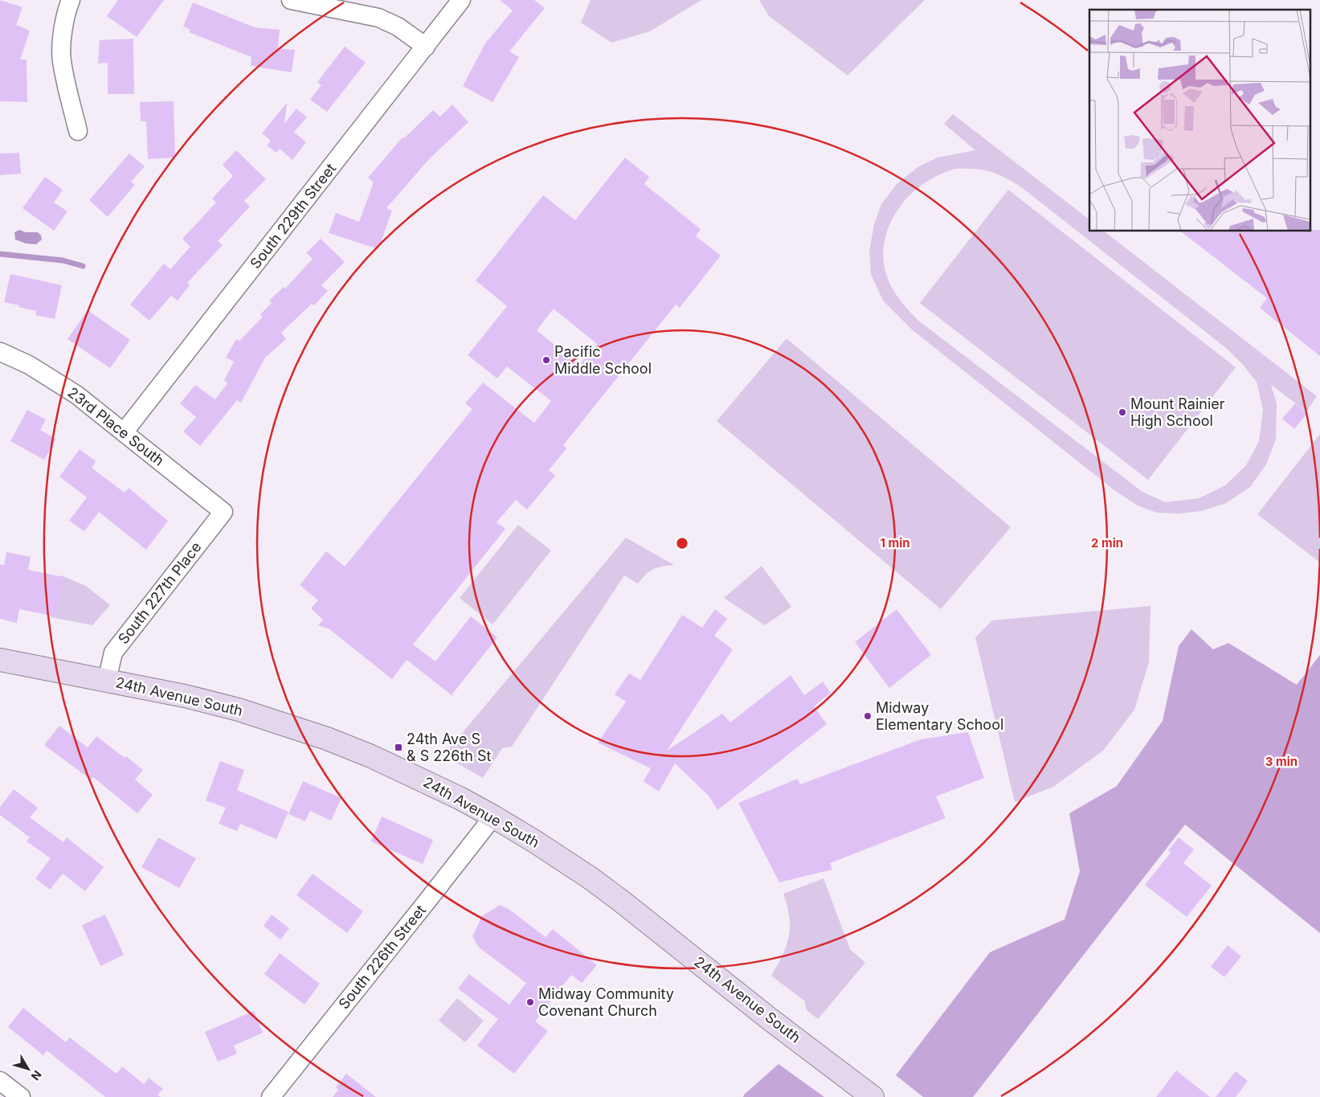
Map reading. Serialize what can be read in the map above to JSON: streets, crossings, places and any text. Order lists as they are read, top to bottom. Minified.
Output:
{"streets":{"street":["South 229th Street","23rd Place South","South 227th Place","24th Avenue South","South 226th Street"]},"crossings":[["South 229th Street","23rd Place South"],["23rd Place South","South 227th Place"],["South 227th Place","24th Avenue South"],["24th Avenue South","South 226th Street"]],"places":{"other":["Pacific Middle School","Mount Rainier High School","Midway Elementary School","Midway Community Covenant Church"],"transit":["24th Ave S & S 226th St"]},"north":"bottom right","rings":["1 min","2 min","3 min"]}
